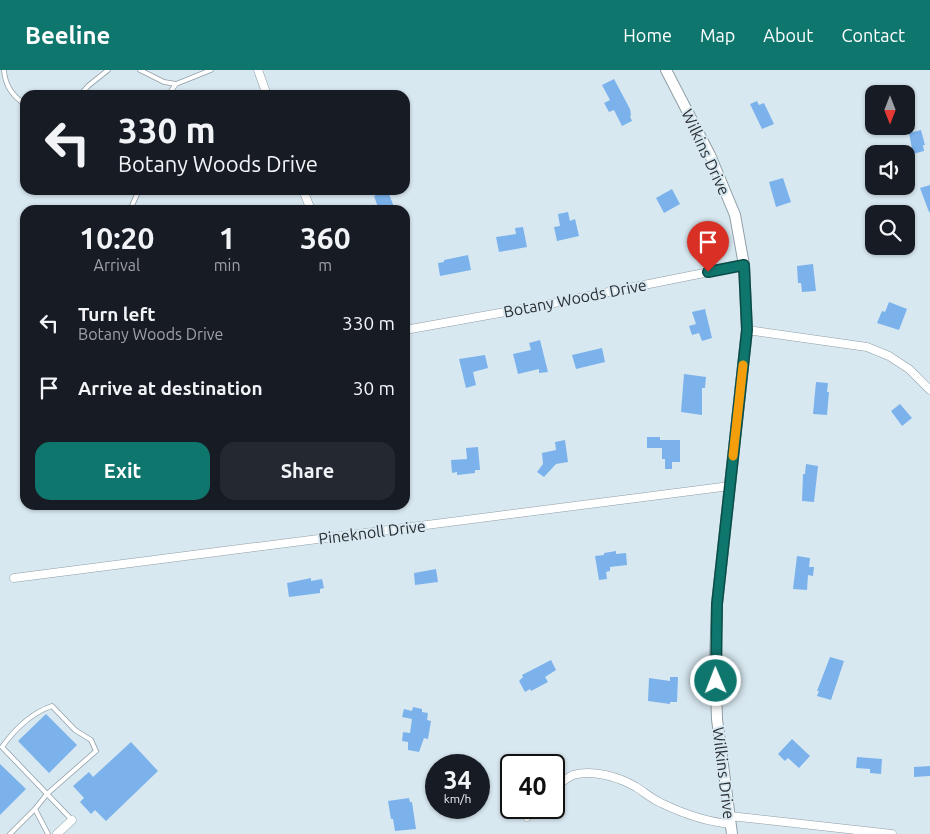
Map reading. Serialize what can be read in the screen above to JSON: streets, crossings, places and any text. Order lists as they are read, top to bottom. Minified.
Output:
{"streets":{"street":["Wilkins Drive","Botany Woods Drive","Pineknoll Drive"]},"crossings":[["Wilkins Drive","Botany Woods Drive"],["Wilkins Drive","Pineknoll Drive"]],"north":"bottom","page":{"header":"Beeline","nav":["Home","Map","About","Contact"],"turn":["330 m","Botany Woods Drive"],"eta":["10:20","Arrival","1","min","360","m"],"list":[{"name":"Turn left","note":"Botany Woods Drive","value":"330 m"},{"name":"Arrive at destination","value":"30 m"}],"buttons":["Exit","Share"],"speed":"34 km/h","limit":"40"}}
